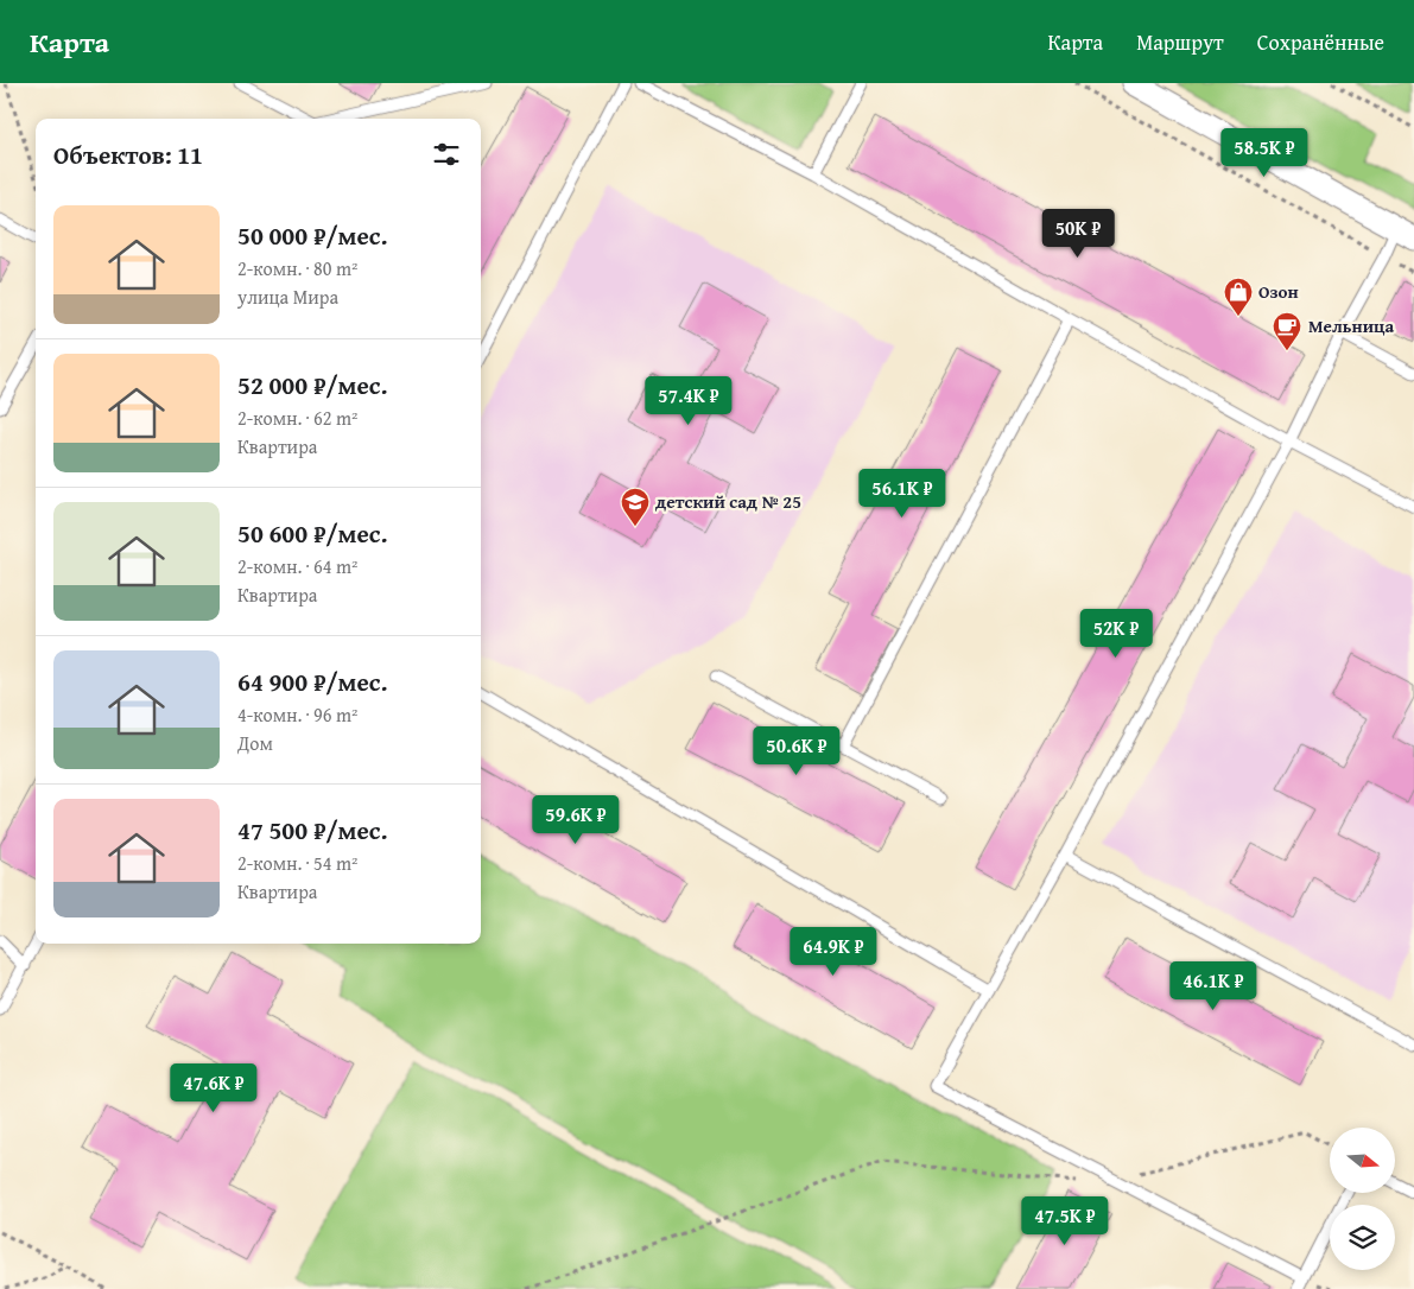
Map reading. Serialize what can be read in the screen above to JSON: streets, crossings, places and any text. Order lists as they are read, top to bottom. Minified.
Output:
{"places":{"shop":["Озон"],"cafe":["Мельница"],"school or university":["детский сад № 25"]},"north":"right","page":{"header":"Карта","nav":["Карта","Маршрут","Сохранённые"],"heading":"Объектов: 11","price":["58.5K ₽","50K ₽","57.4K ₽","56.1K ₽","52K ₽","50.6K ₽","59.6K ₽","64.9K ₽","46.1K ₽","47.6K ₽","47.5K ₽"],"list":[{"name":"50 000 ₽/мес.","note":"2-комн. · 80 m² · улица Мира"},{"name":"52 000 ₽/мес.","note":"2-комн. · 62 m² · Квартира"},{"name":"50 600 ₽/мес.","note":"2-комн. · 64 m² · Квартира"},{"name":"64 900 ₽/мес.","note":"4-комн. · 96 m² · Дом"},{"name":"47 500 ₽/мес.","note":"2-комн. · 54 m² · Квартира"}]}}
